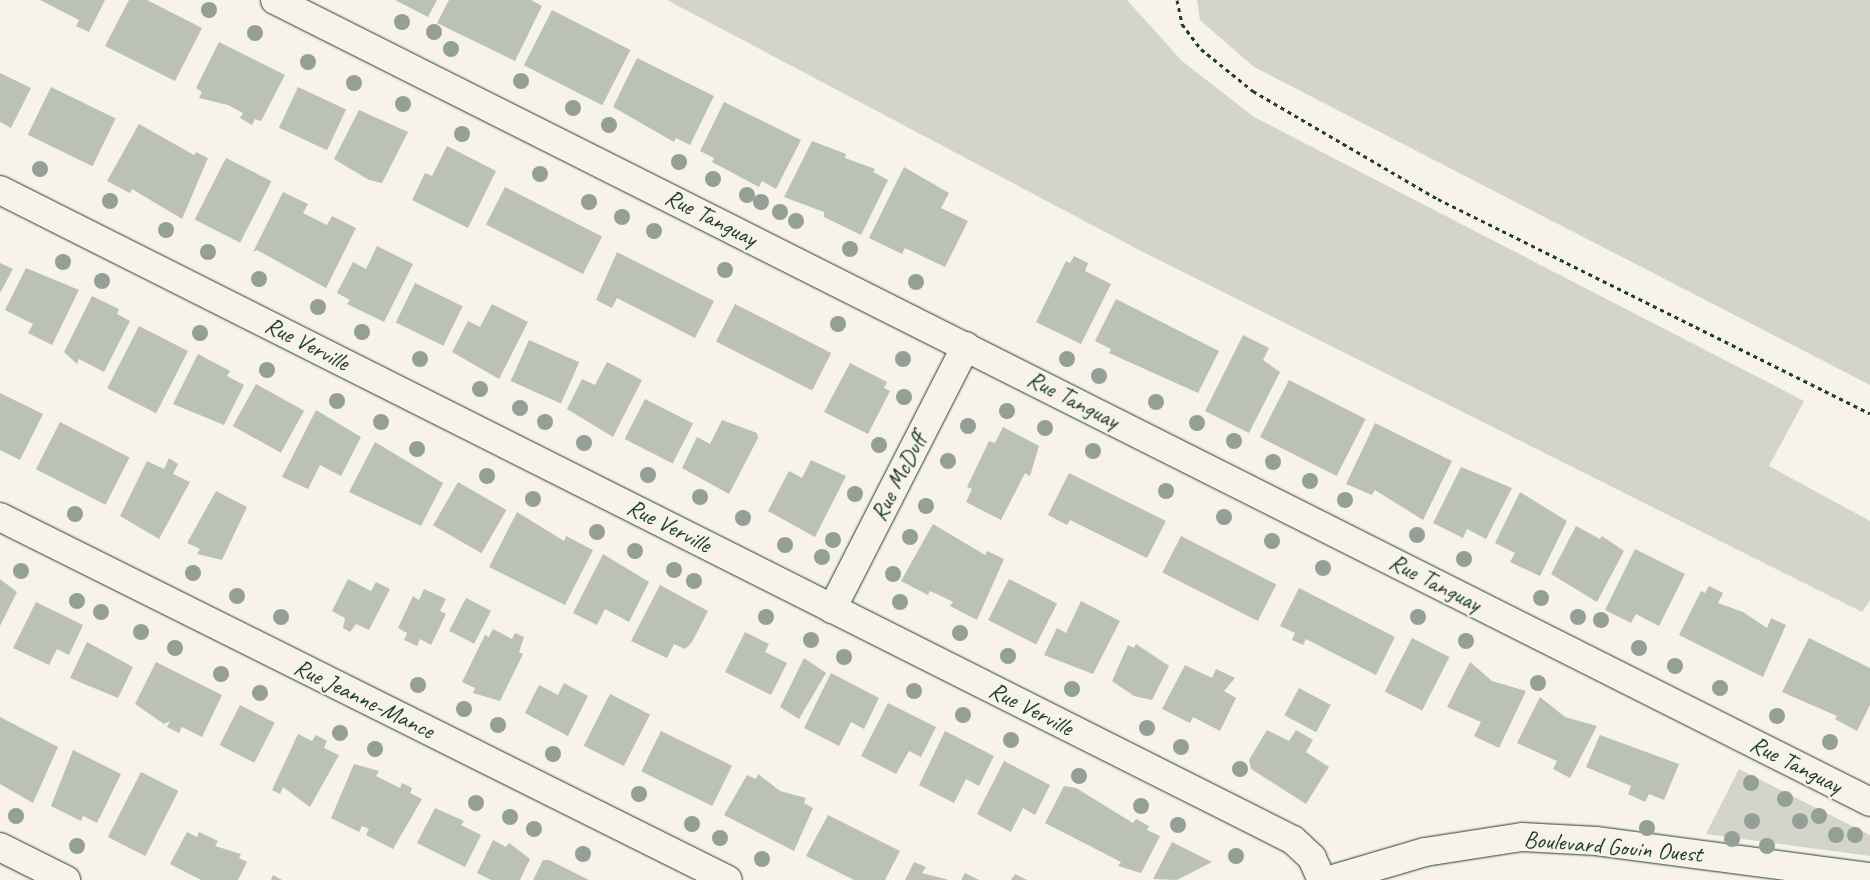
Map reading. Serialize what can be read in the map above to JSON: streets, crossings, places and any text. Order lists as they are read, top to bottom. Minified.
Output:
{"streets":{"street":["Rue Tanguay","Rue Verville","Rue McDuff","Rue Jeanne-Mance","Boulevard Gouin Ouest"]},"crossings":[["Rue Tanguay","Rue McDuff"],["Rue Verville","Rue McDuff"]]}
